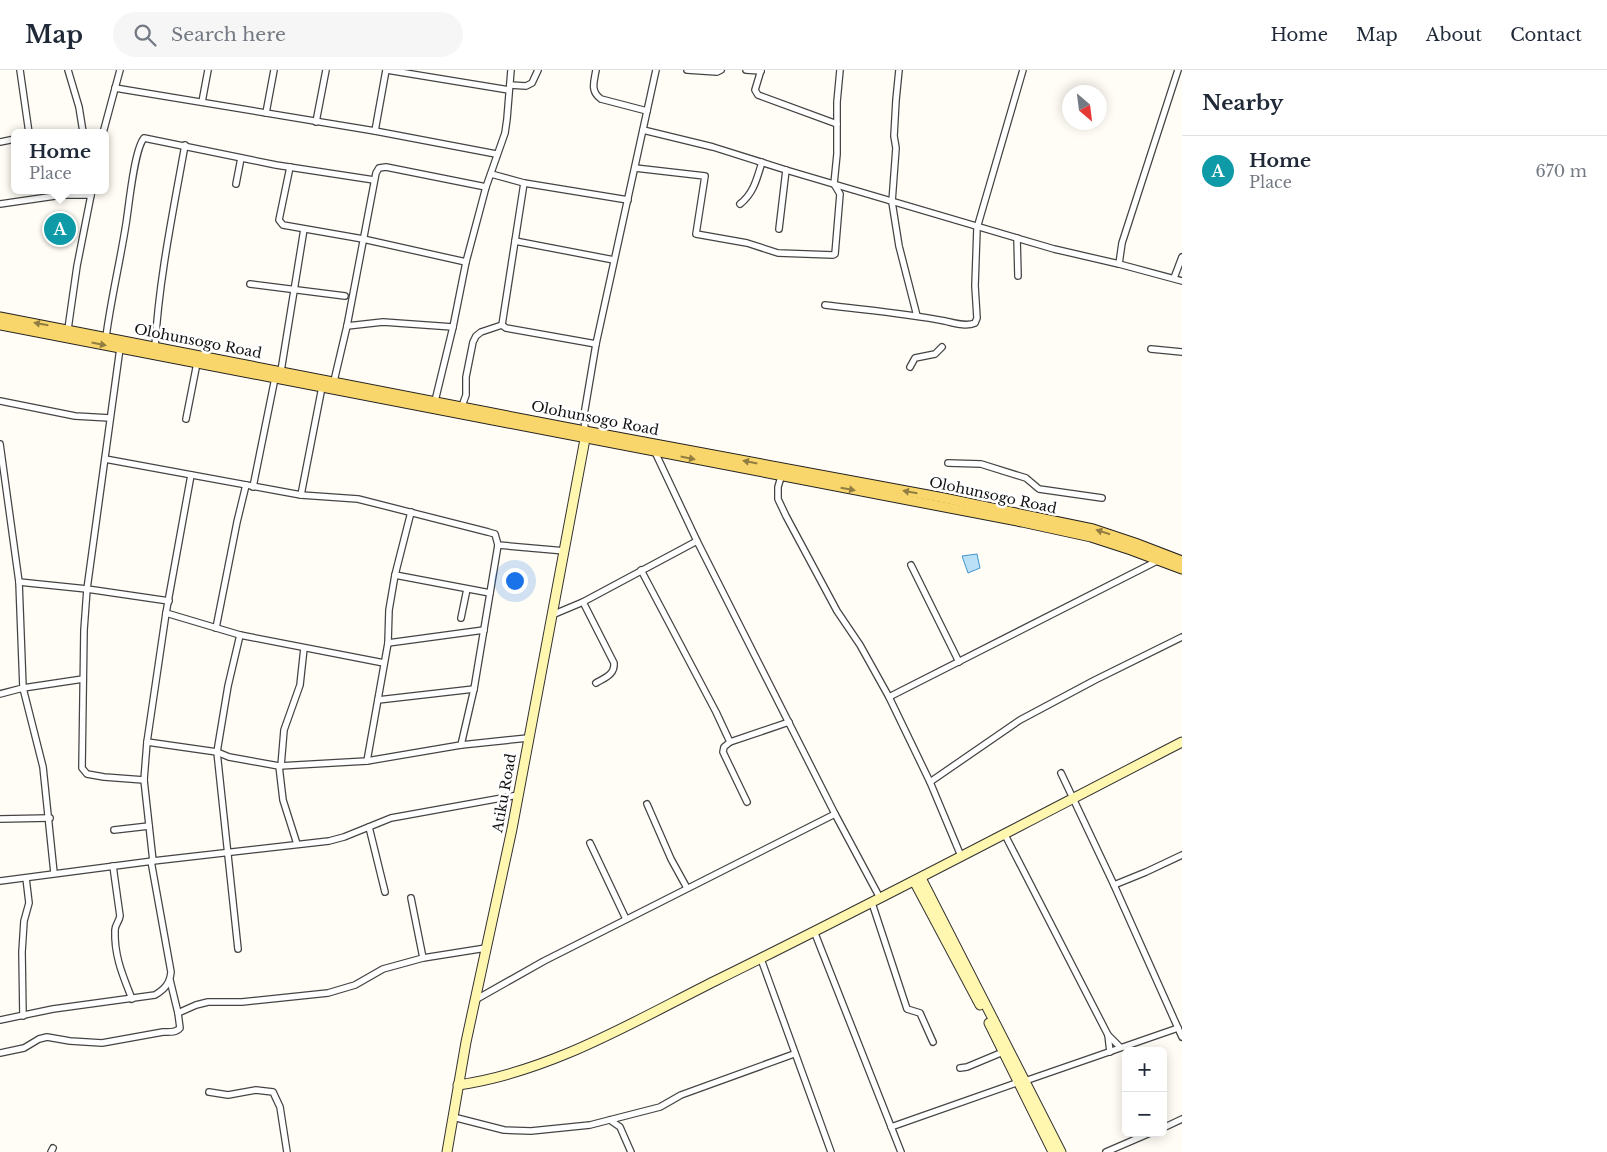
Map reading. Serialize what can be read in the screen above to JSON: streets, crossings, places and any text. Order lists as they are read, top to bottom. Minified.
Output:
{"streets":{"main road":["Olohunsogo Road"],"street":["Atiku Road"]},"crossings":[["Olohunsogo Road","Atiku Road"]],"north":"bottom right","page":{"header":"Map","search":"Search here","nav":["Home","Map","About","Contact"],"heading":"Nearby","popup":["Home","Place"],"list":[{"mark":"A","name":"Home","note":"Place","value":"670 m"}],"pins":"A","map_buttons":["+","−"]}}
